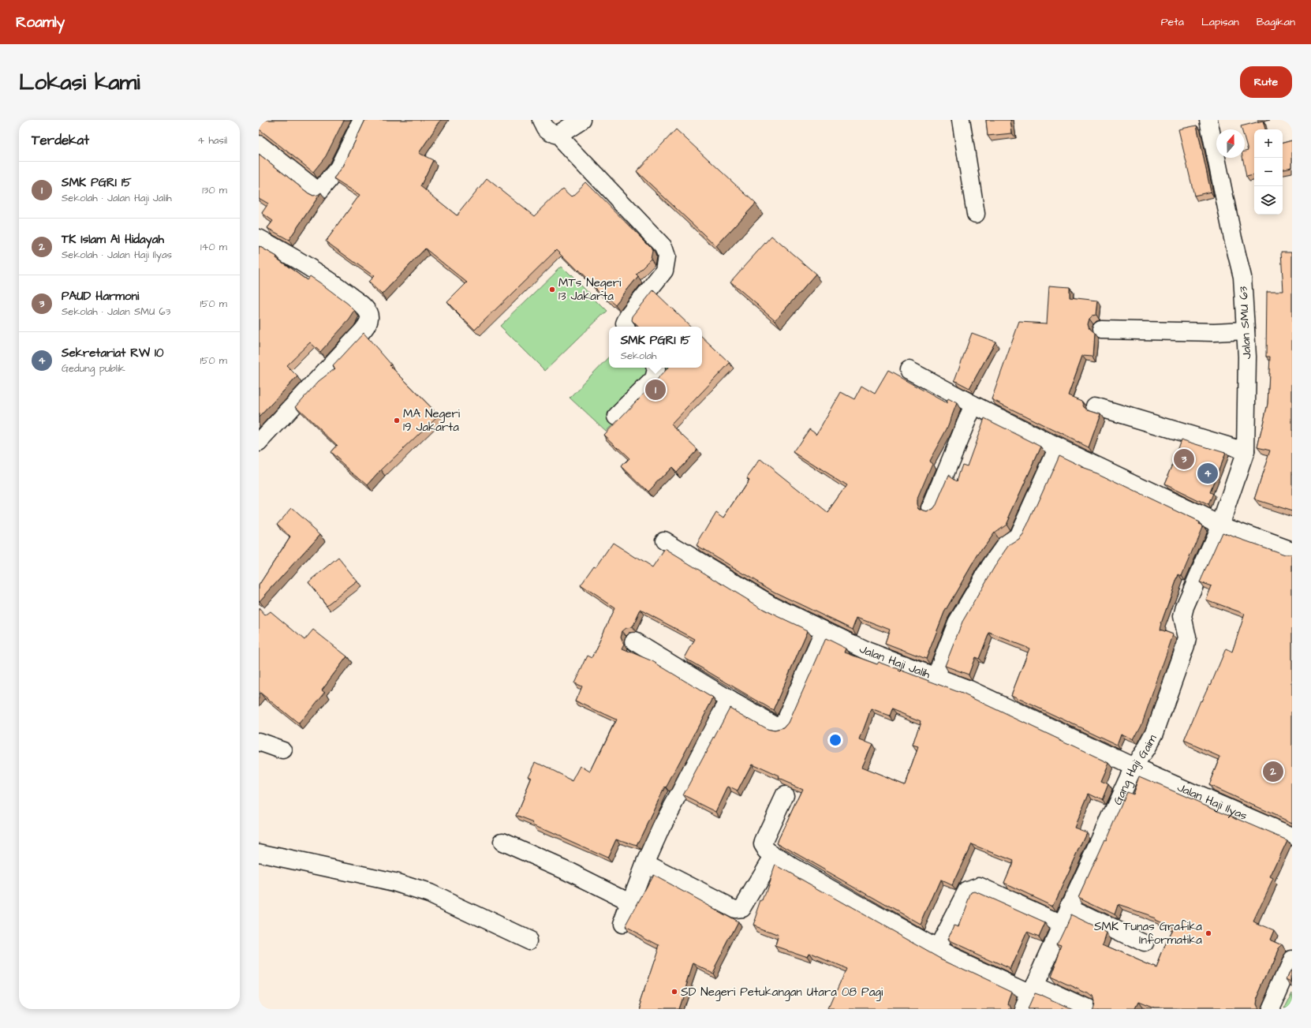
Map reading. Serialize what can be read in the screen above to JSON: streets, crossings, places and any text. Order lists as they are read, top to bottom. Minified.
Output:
{"streets":{"street":["Jalan SMU 63","Jalan Haji Jalih","Gang Haji Gaim","Jalan Haji Ilyas"]},"crossings":[["Jalan SMU 63","Gang Haji Gaim"],["Jalan Haji Jalih","Gang Haji Gaim"],["Jalan Haji Jalih","Jalan Haji Ilyas"],["Gang Haji Gaim","Jalan Haji Ilyas"]],"places":["MTs Negeri 13 Jakarta","MA Negeri 19 Jakarta","SMK Tunas Grafika Informatika","SD Negeri Petukangan Utara 08 Pagi"],"north":"top","page":{"header":"Roamly","nav":["Peta","Lapisan","Bagikan"],"buttons":"Rute","title":"Lokasi kami","heading":["Terdekat","4 hasil"],"map_buttons":["+","−"],"list":[{"mark":"1","name":"SMK PGRI 15","note":"Sekolah · Jalan Haji Jalih","value":"130 m"},{"mark":"2","name":"TK Islam Al Hidayah","note":"Sekolah · Jalan Haji Ilyas","value":"140 m"},{"mark":"3","name":"PAUD Harmoni","note":"Sekolah · Jalan SMU 63","value":"150 m"},{"mark":"4","name":"Sekretariat RW 10","note":"Gedung publik","value":"150 m"}],"popup":["SMK PGRI 15","Sekolah"],"pins":["1","3","4","2"]}}
